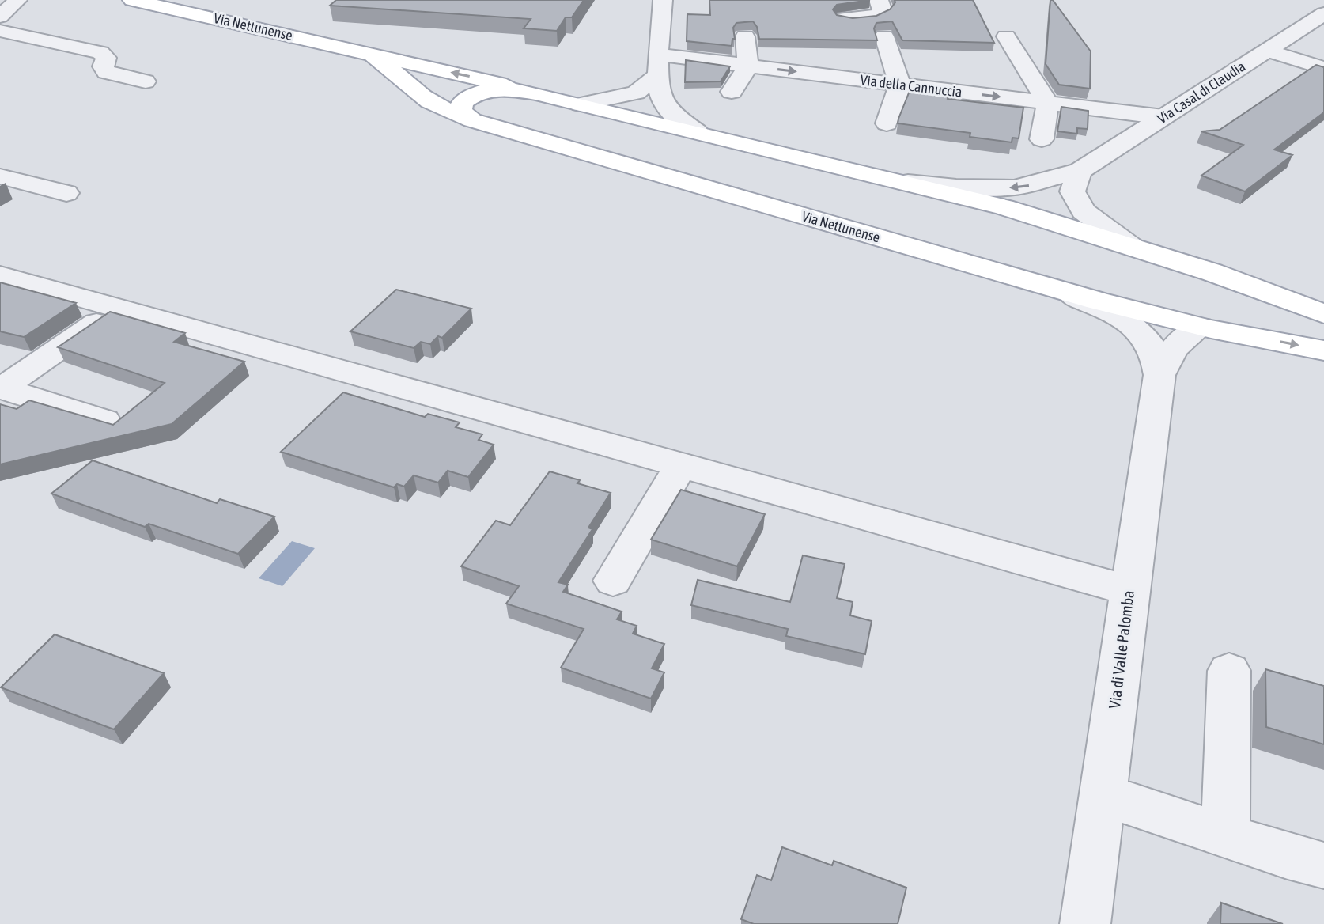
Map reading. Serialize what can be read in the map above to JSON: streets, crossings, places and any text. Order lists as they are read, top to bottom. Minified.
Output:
{"streets":{"main road":["Via Nettunense"],"street":["Via della Cannuccia","Via Casal di Claudia","Via di Valle Palomba"]},"crossings":[["Via Nettunense","Via Casal di Claudia"],["Via Nettunense","Via di Valle Palomba"],["Via della Cannuccia","Via Casal di Claudia"]],"one_way":["Via della Cannuccia","Via Casal di Claudia"]}
